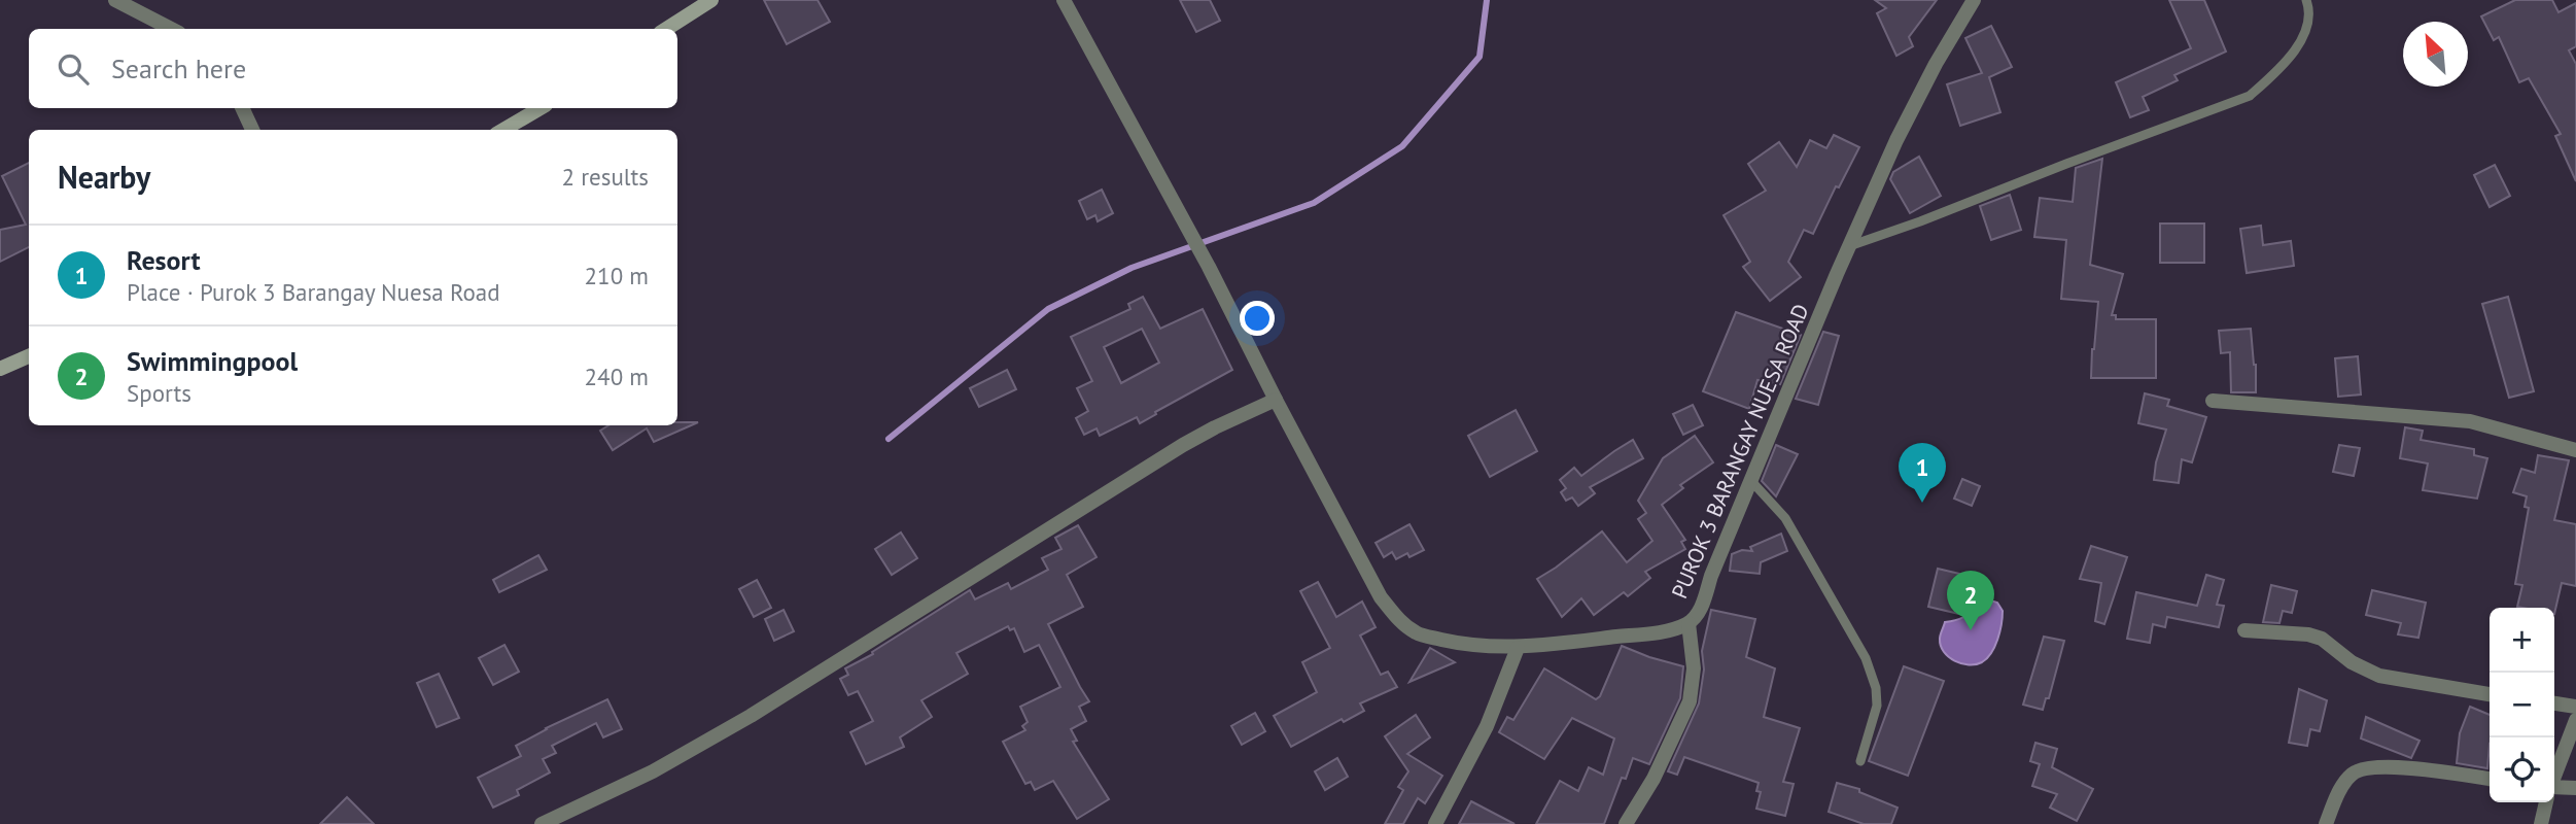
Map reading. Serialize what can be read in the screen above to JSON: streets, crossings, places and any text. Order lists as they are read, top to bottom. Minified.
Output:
{"streets":{"street":["PUROK 3 BARANGAY NUESA ROAD"]},"north":"top left","page":{"search":"Search here","heading":["Nearby","2 results"],"list":[{"mark":"1","name":"Resort","note":"Place · Purok 3 Barangay Nuesa Road","value":"210 m"},{"mark":"2","name":"Swimmingpool","note":"Sports","value":"240 m"}],"pins":["1","2"],"map_buttons":["+","−"]}}
